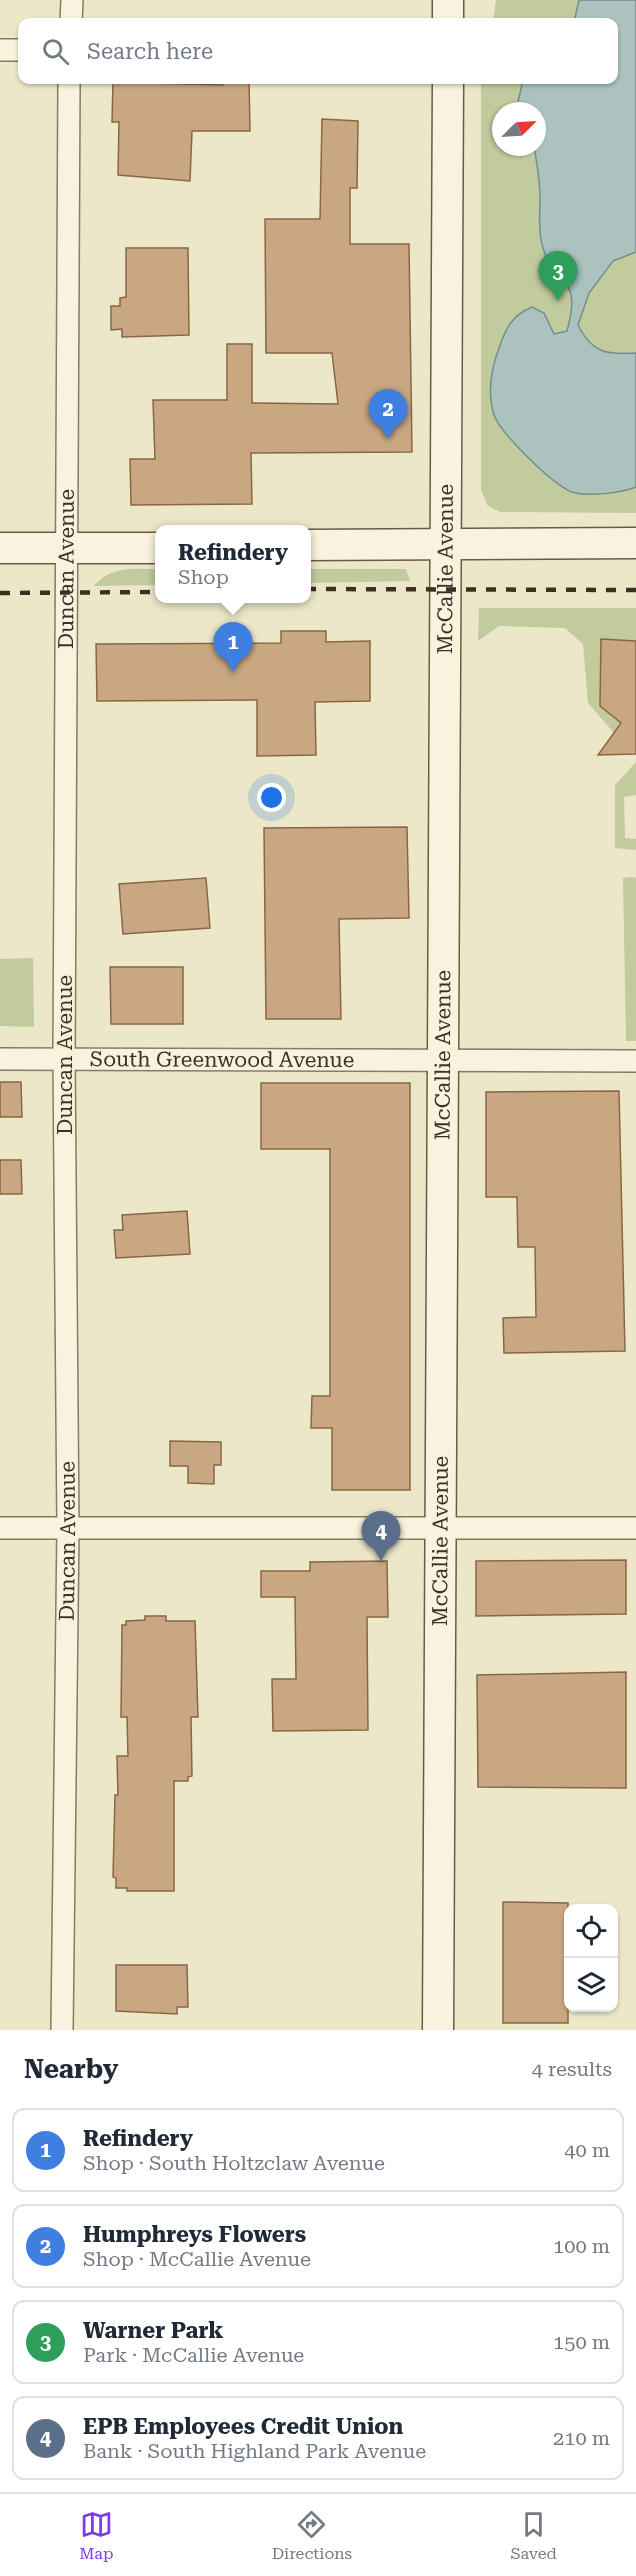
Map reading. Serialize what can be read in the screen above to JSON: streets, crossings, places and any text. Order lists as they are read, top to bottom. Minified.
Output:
{"streets":{"main road":["McCallie Avenue"],"street":["Duncan Avenue","South Greenwood Avenue"]},"crossings":[["Duncan Avenue","South Greenwood Avenue"],["McCallie Avenue","South Greenwood Avenue"]],"north":"top right","page":{"search":"Search here","pins":["3","2","1","4"],"popup":["Refindery","Shop"],"heading":["Nearby","4 results"],"list":[{"mark":"1","name":"Refindery","note":"Shop · South Holtzclaw Avenue","value":"40 m"},{"mark":"2","name":"Humphreys Flowers","note":"Shop · McCallie Avenue","value":"100 m"},{"mark":"3","name":"Warner Park","note":"Park · McCallie Avenue","value":"150 m"},{"mark":"4","name":"EPB Employees Credit Union","note":"Bank · South Highland Park Avenue","value":"210 m"}],"nav":["Map","Directions","Saved"]}}
